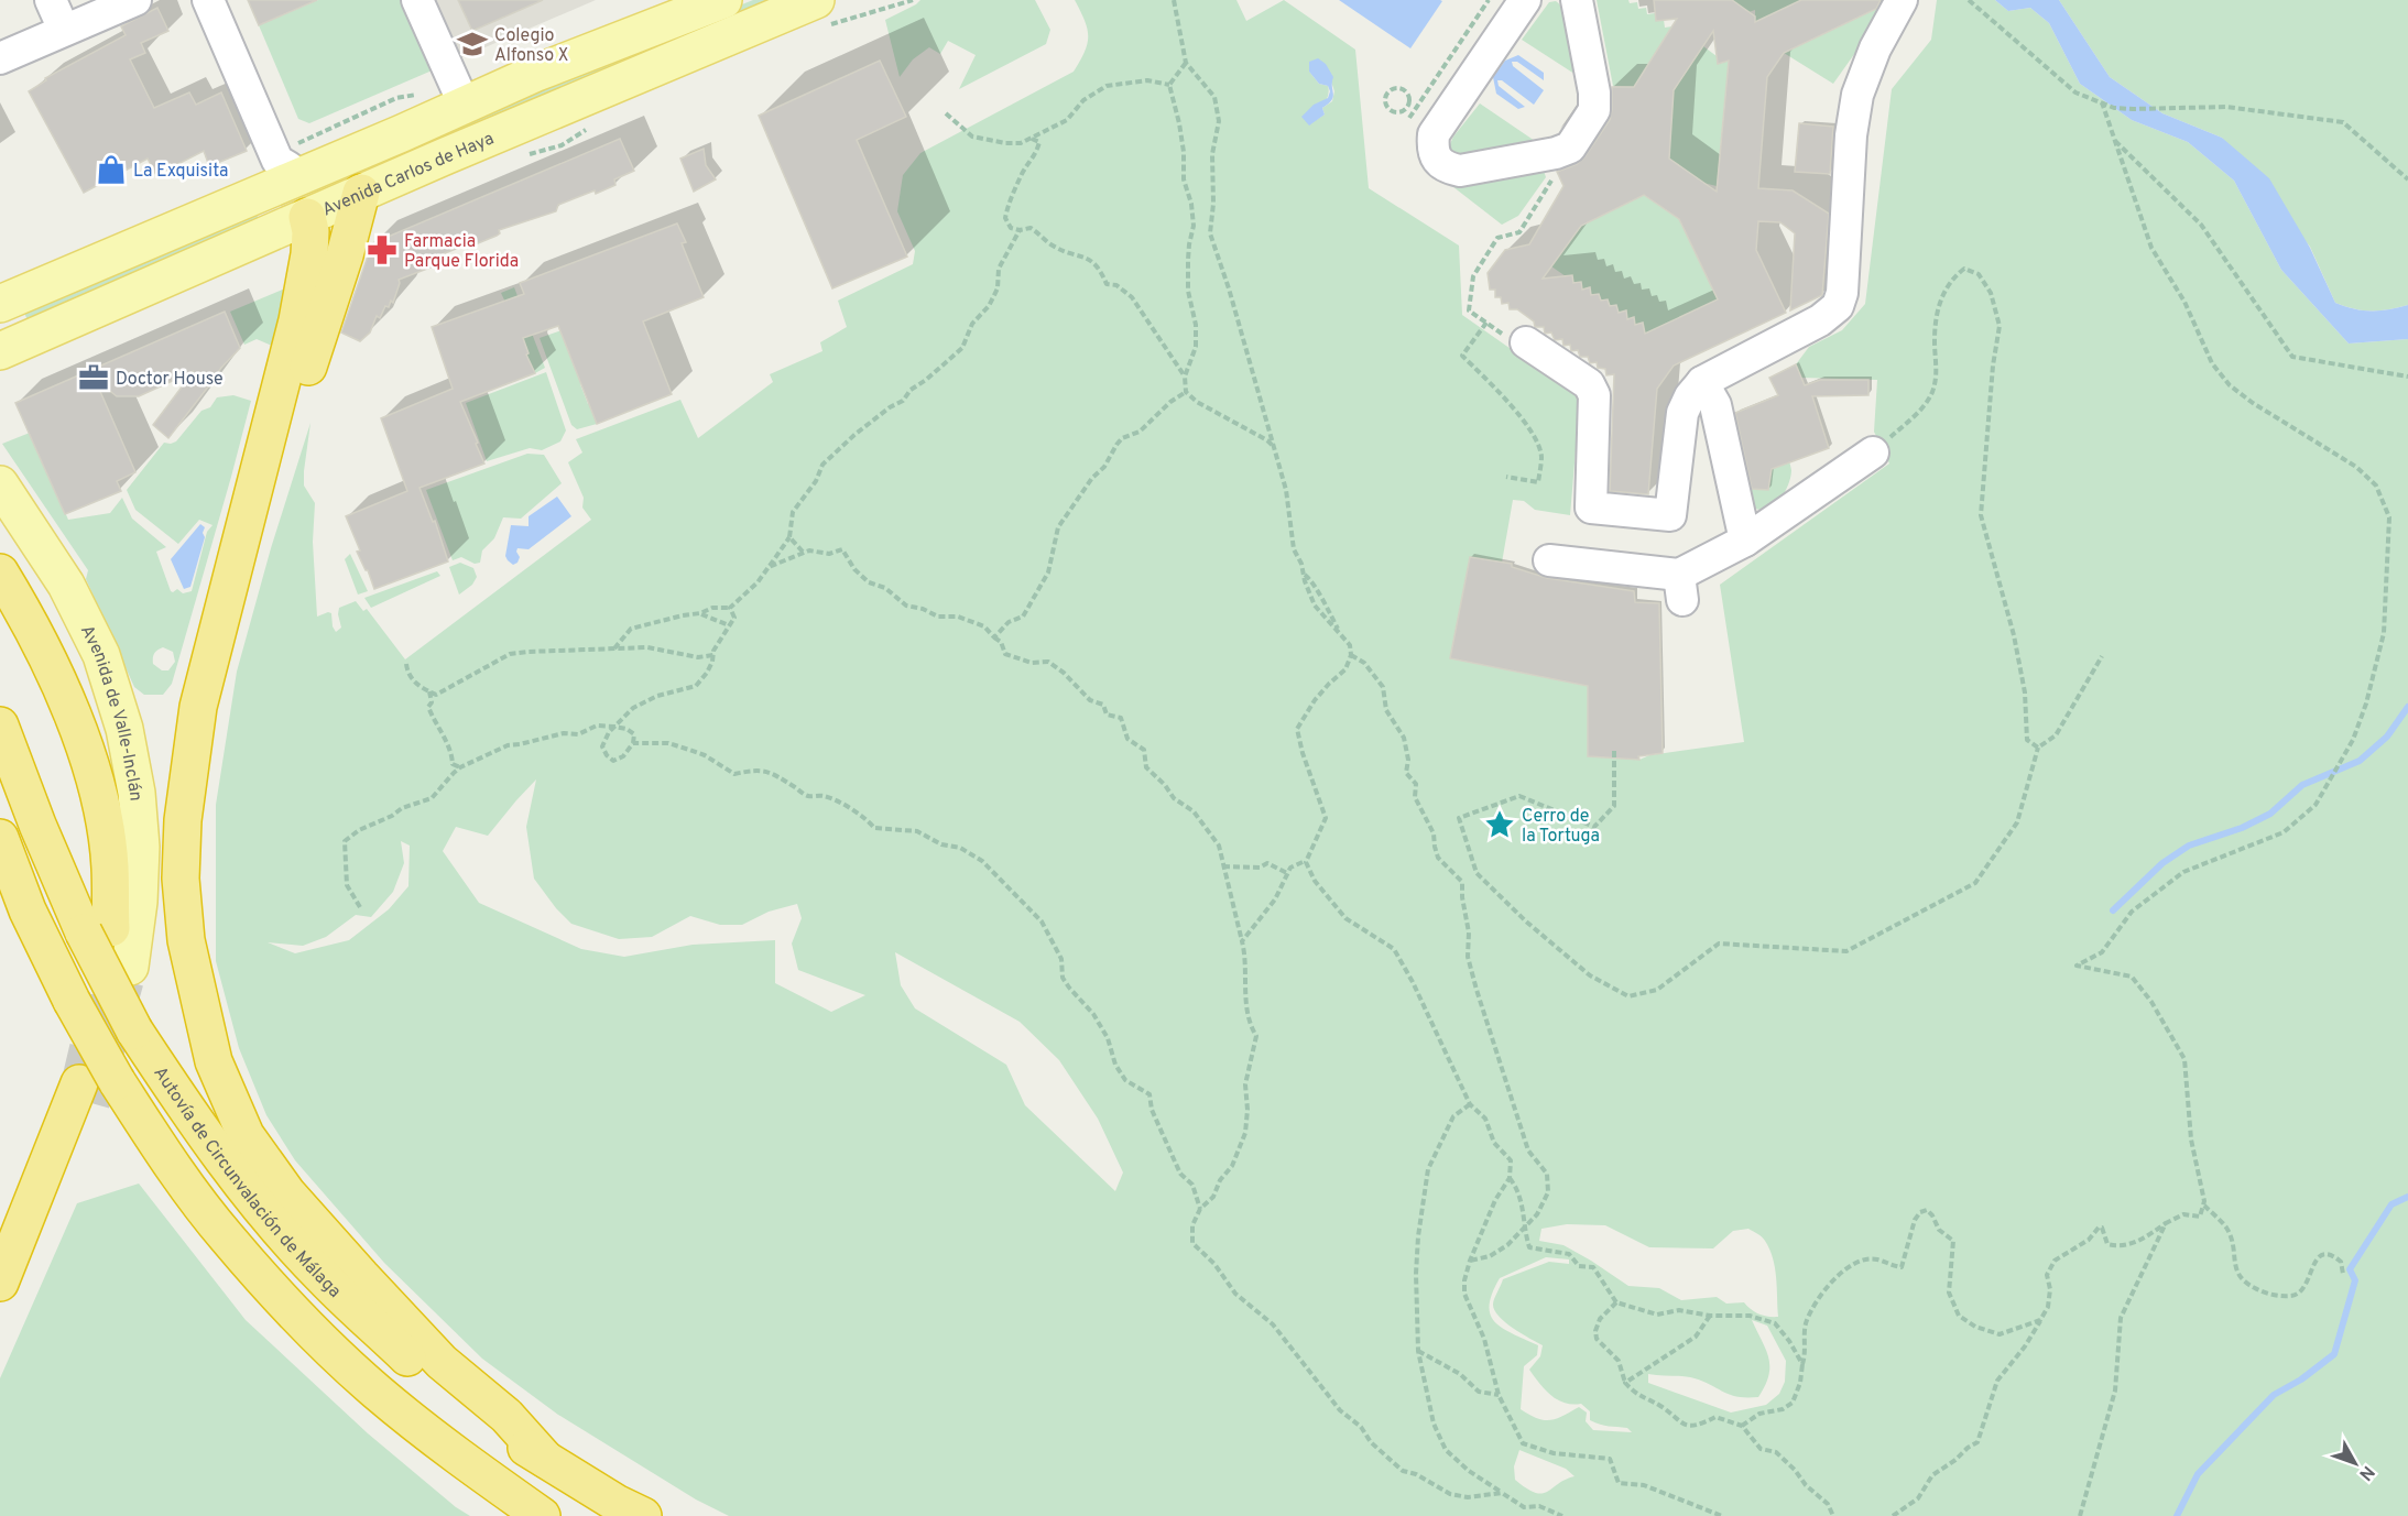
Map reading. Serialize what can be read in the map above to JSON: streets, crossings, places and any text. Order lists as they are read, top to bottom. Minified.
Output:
{"streets":{"highway":["Autovía de Circunvalación de Málaga"],"main road":["Avenida Carlos de Haya","Avenida de Valle-Inclán"]},"places":{"school or university":["Colegio Alfonso X"],"shop":["La Exquisita"],"pharmacy":["Farmacia Parque Florida"],"office":["Doctor House"],"place":["Cerro de la Tortuga"]},"north":"bottom right"}
